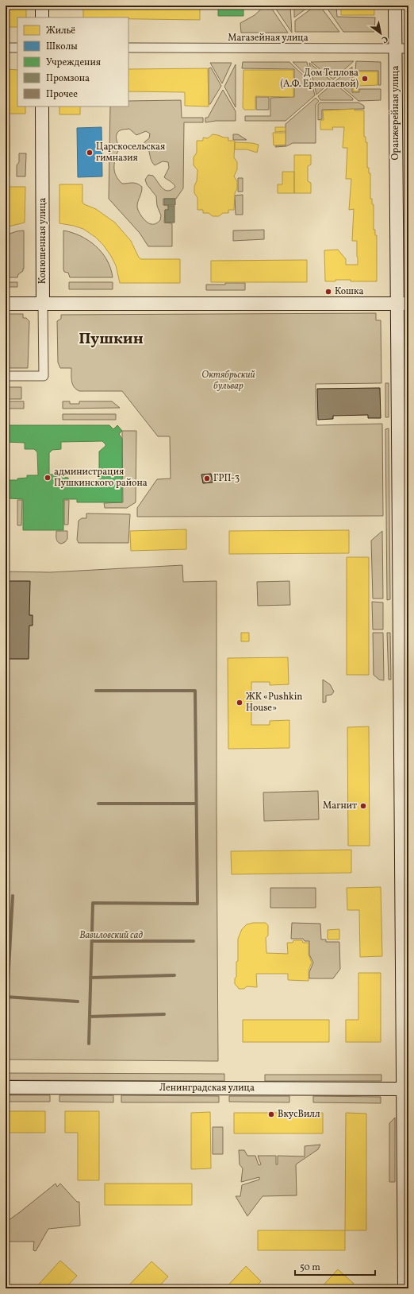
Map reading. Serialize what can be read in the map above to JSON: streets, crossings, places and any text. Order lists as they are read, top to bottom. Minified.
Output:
{"streets":{"street":["Магазейная улица","Оранжерейная улица","Конюшенная улица","Ленинградская улица"]},"crossings":[["Магазейная улица","Оранжерейная улица"],["Оранжерейная улица","Ленинградская улица"]],"districts":["Пушкин"],"parks":["Октябрьский бульвар","Вавиловский сад"],"places":["Дом Теплова (А.Ф. Ермолаевой)","Царскосельская гимназия","Кошка","администрация Пушкинского района","ГРП-3","ЖК «Pushkin House»","Магнит","ВкусВилл"],"legend":["Жильё","Школы","Учреждения","Промзона","Прочее"],"scale_bar":"50 m","north":"bottom right"}
